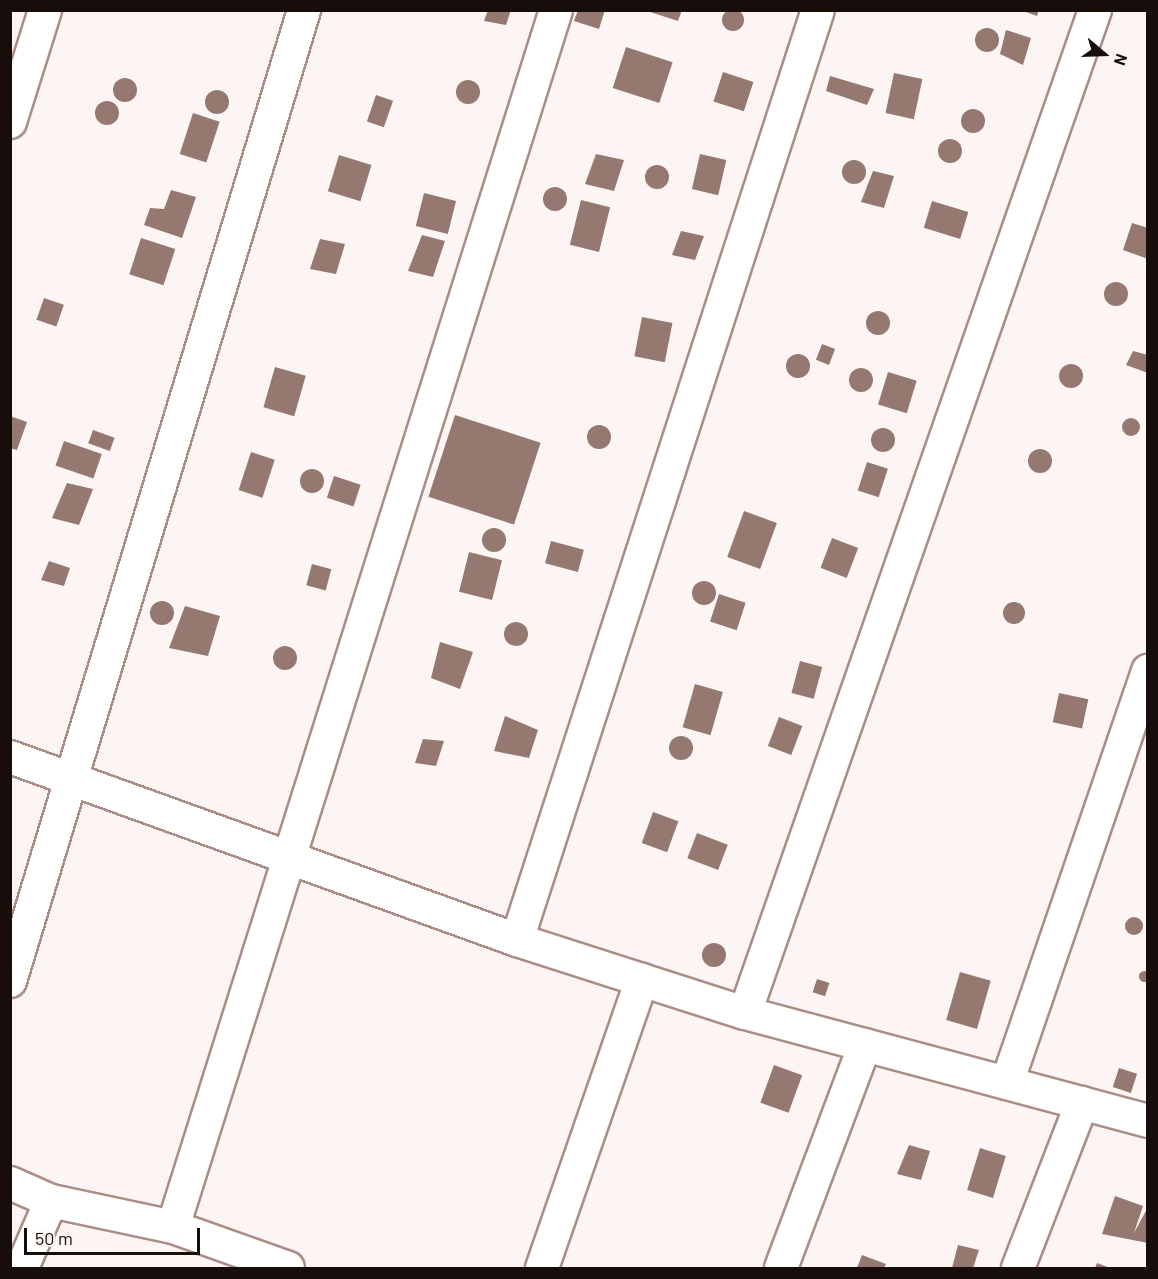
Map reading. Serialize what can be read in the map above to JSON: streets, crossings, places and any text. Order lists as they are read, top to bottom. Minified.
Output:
{"scale_bar":"50 m","north":"right"}
